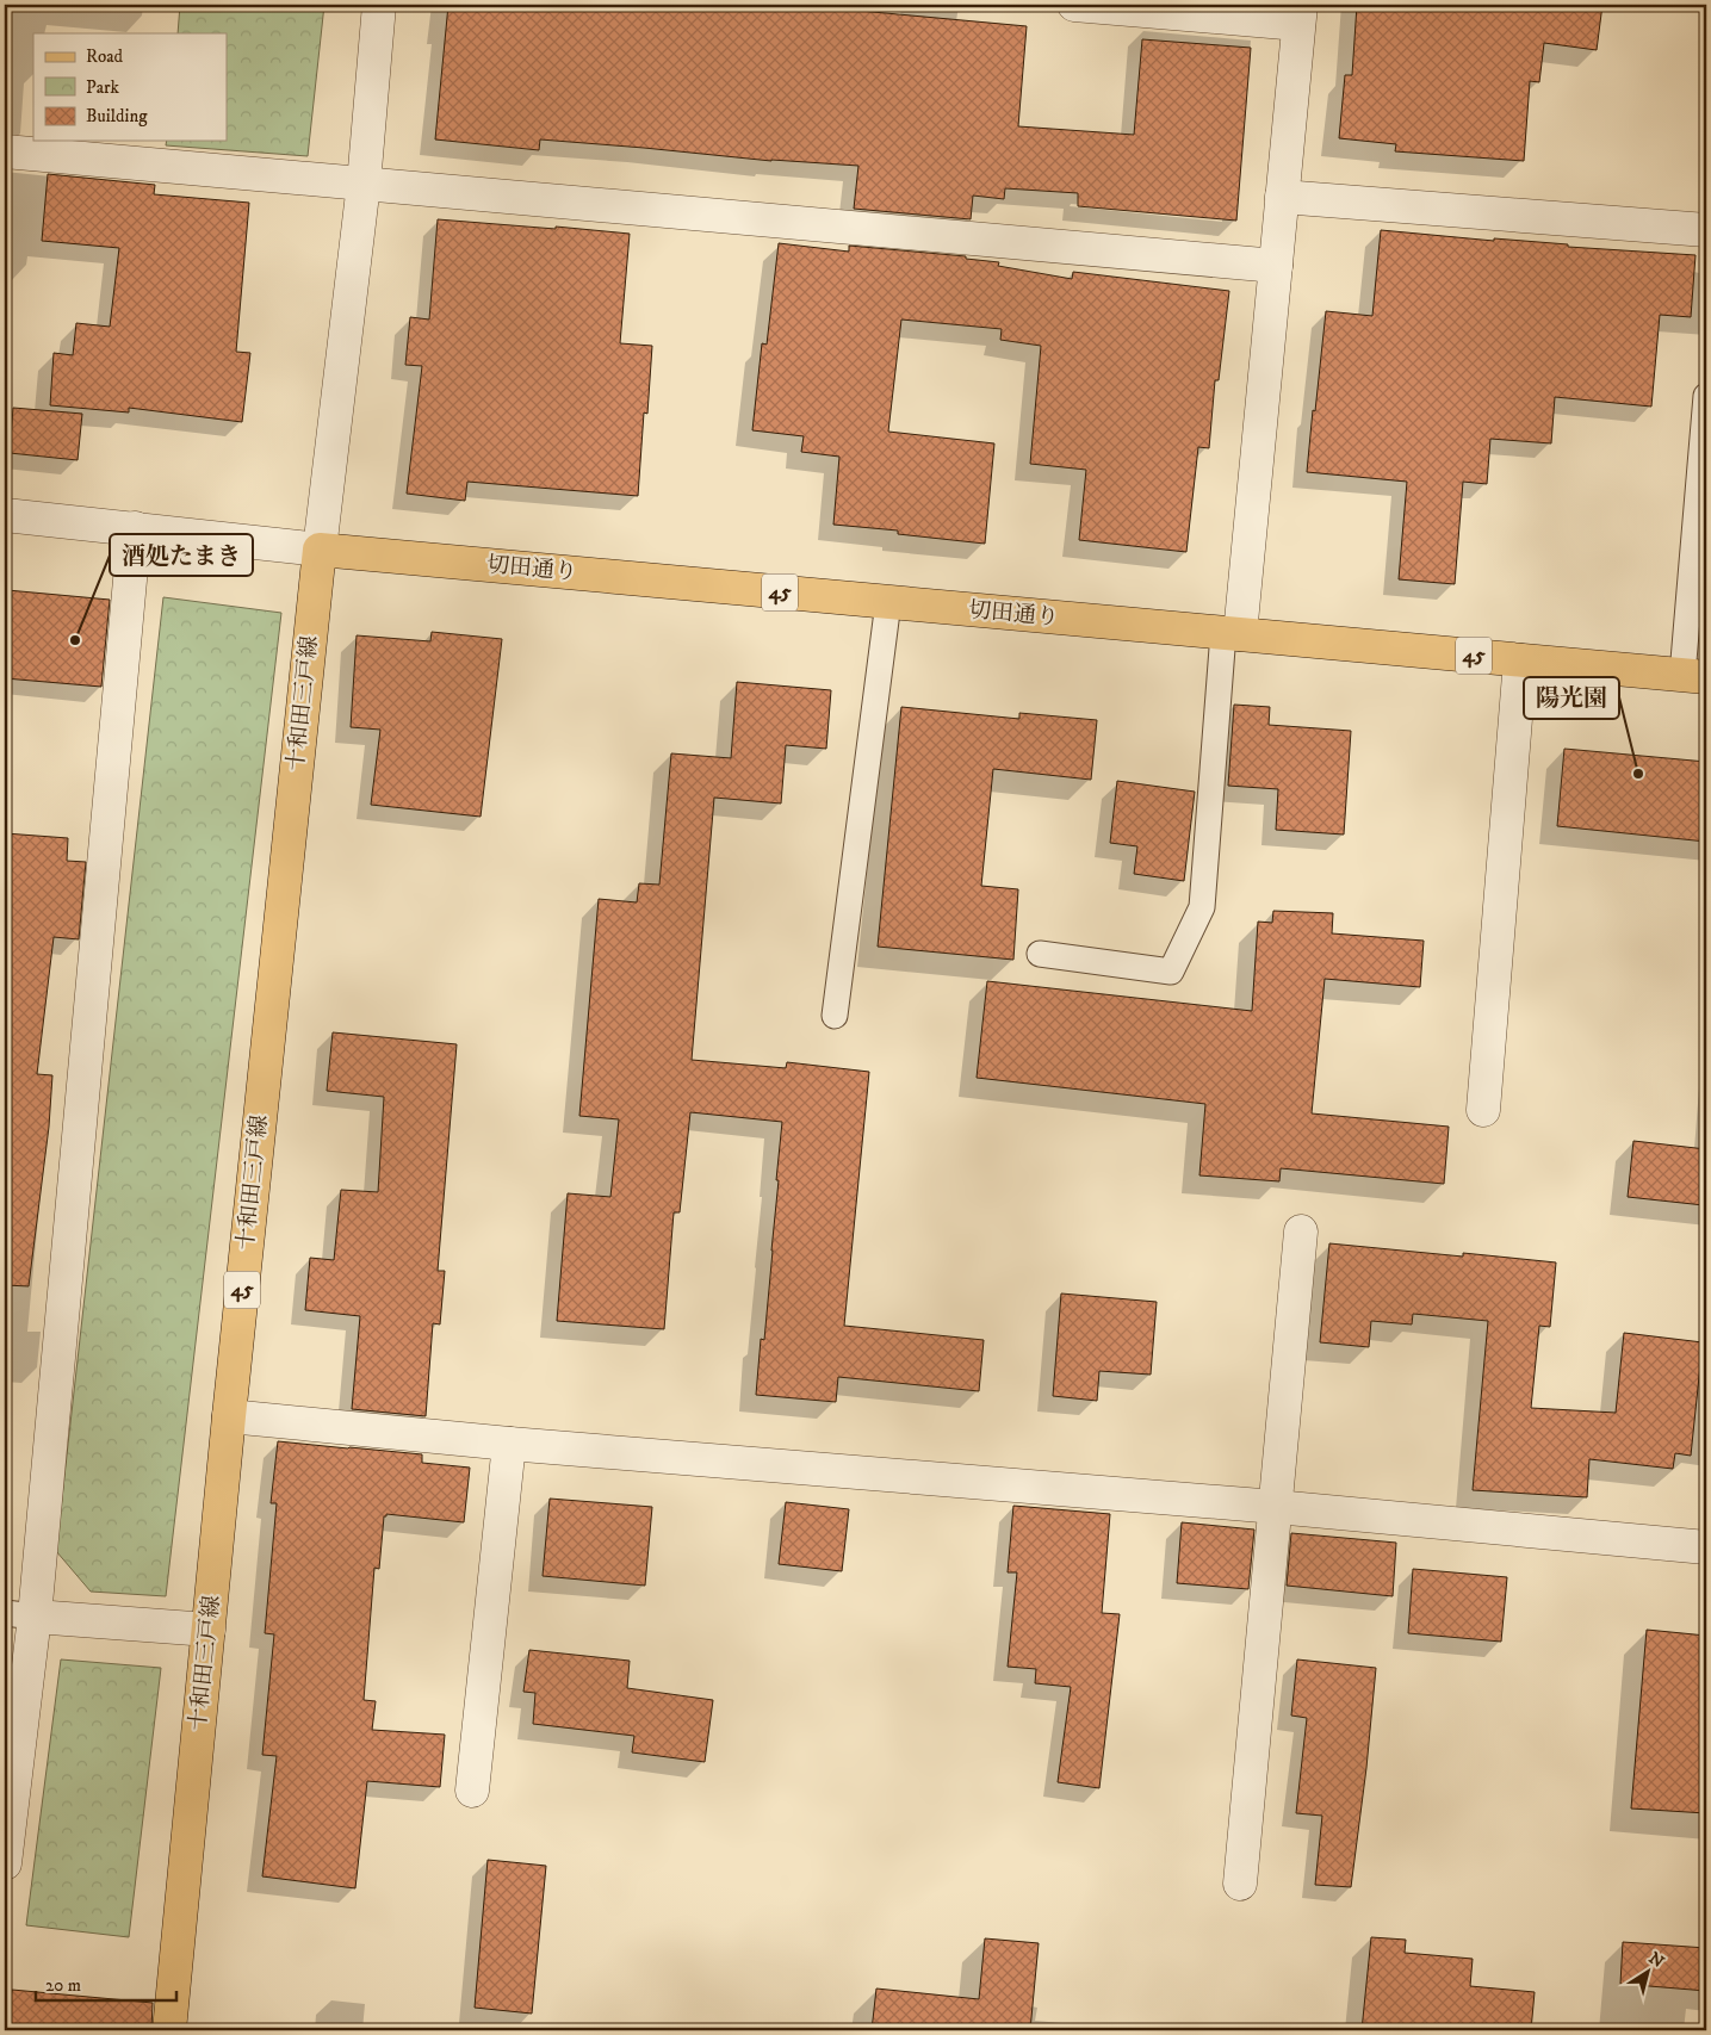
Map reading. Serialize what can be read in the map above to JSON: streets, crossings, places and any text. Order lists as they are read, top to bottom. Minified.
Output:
{"streets":{"main road":["切田通り","45","十和田三戸線"]},"crossings":[["切田通り","十和田三戸線"]],"places":["酒処たまき","陽光園"],"legend":["Road","Park","Building"],"scale_bar":"20 m","north":"top right"}
